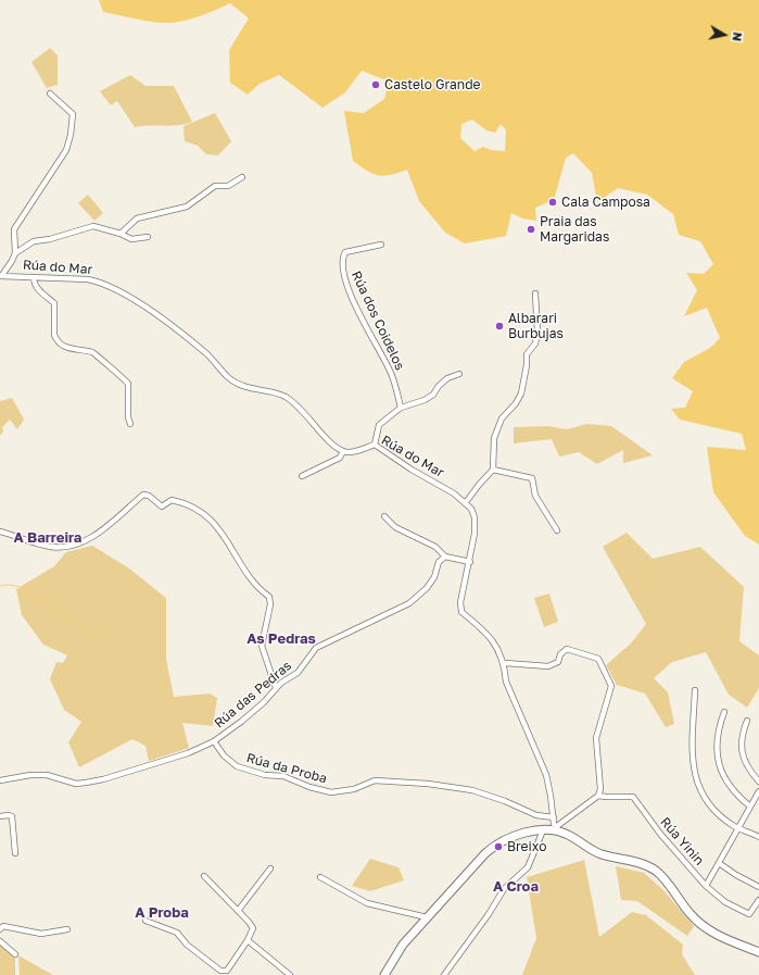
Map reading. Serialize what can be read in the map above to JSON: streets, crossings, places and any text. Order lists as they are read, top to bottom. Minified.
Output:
{"streets":{"street":["Rúa do Mar","Rúa dos Coidelos","Rúa das Pedras","Rúa da Proba","Rúa Yinin"]},"crossings":[["Rúa das Pedras","Rúa da Proba"]],"districts":["A Barreira","As Pedras","A Croa","A Proba"],"places":["Castelo Grande","Cala Camposa","Praia das Margaridas","Albarari Burbujas","Breixo"],"north":"right"}
